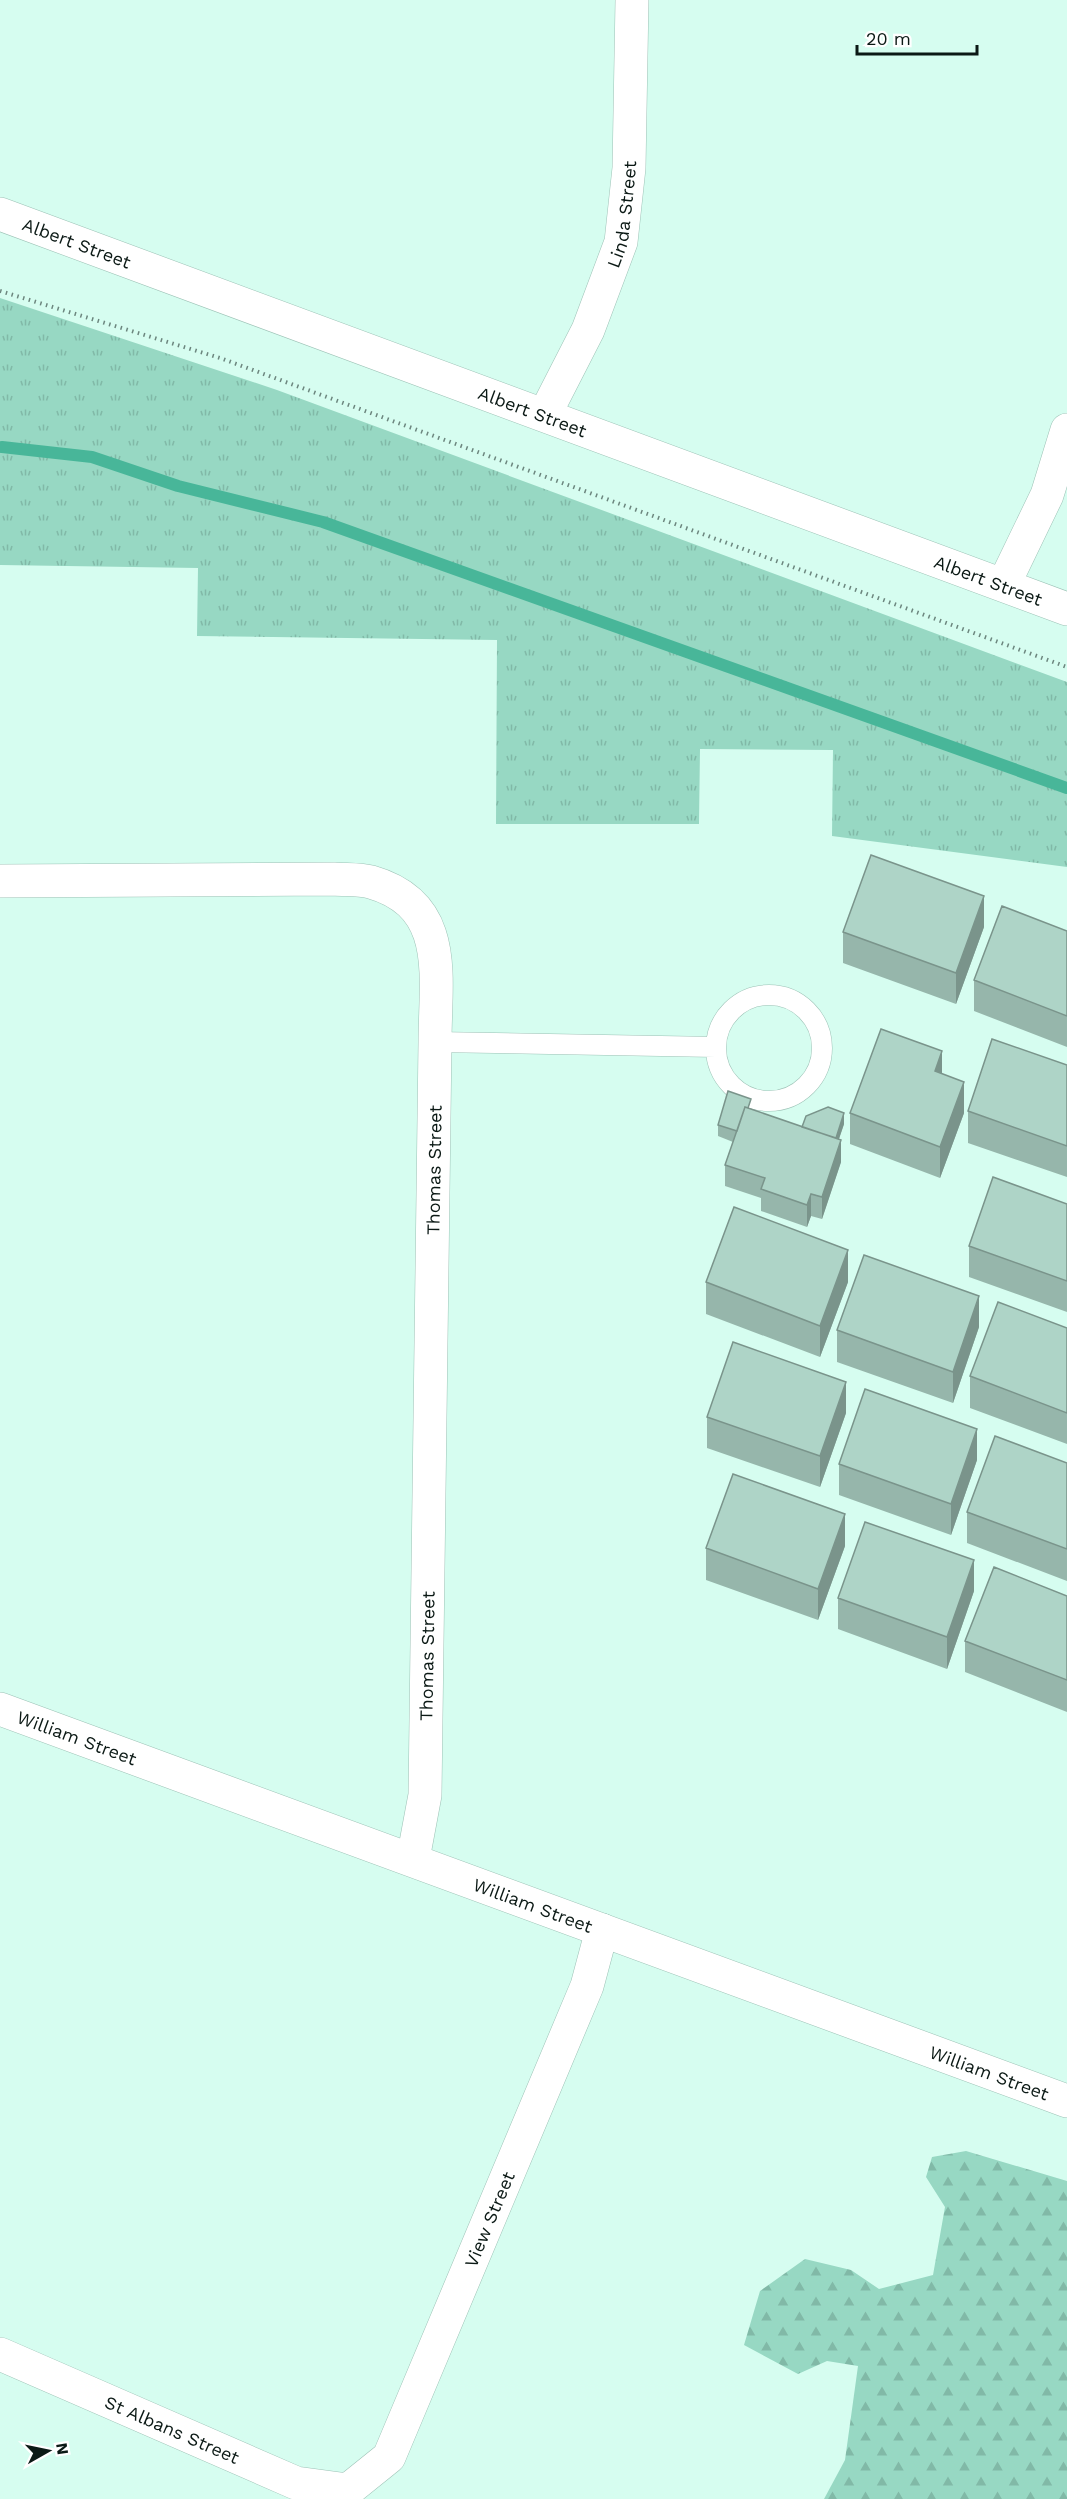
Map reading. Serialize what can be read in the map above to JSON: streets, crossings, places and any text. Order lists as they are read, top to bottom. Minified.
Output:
{"streets":{"street":["Linda Street","Albert Street","Thomas Street","William Street","View Street","St Albans Street"]},"crossings":[["Linda Street","Albert Street"],["Thomas Street","William Street"],["William Street","View Street"],["View Street","St Albans Street"]],"scale_bar":"20 m","north":"right"}
